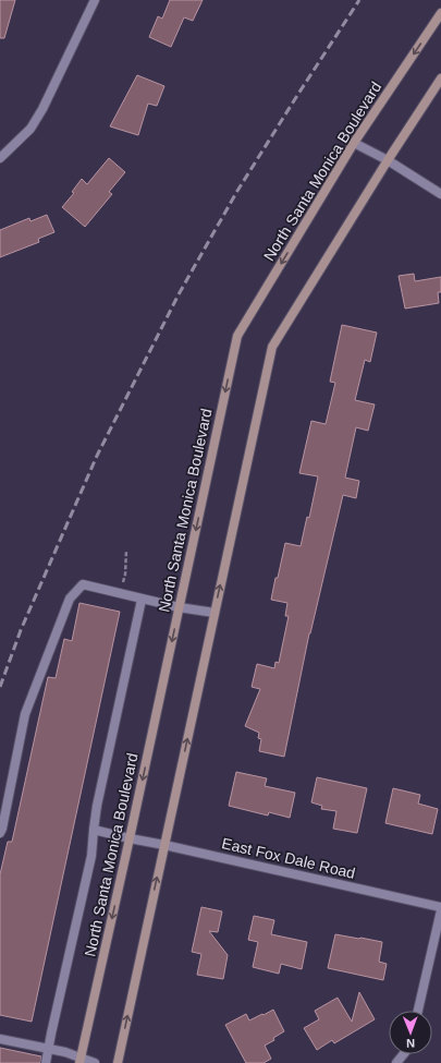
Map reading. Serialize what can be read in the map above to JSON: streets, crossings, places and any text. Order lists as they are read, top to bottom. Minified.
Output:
{"streets":{"street":["North Santa Monica Boulevard","East Fox Dale Road"]},"crossings":[["North Santa Monica Boulevard","East Fox Dale Road"]],"north":"bottom"}
